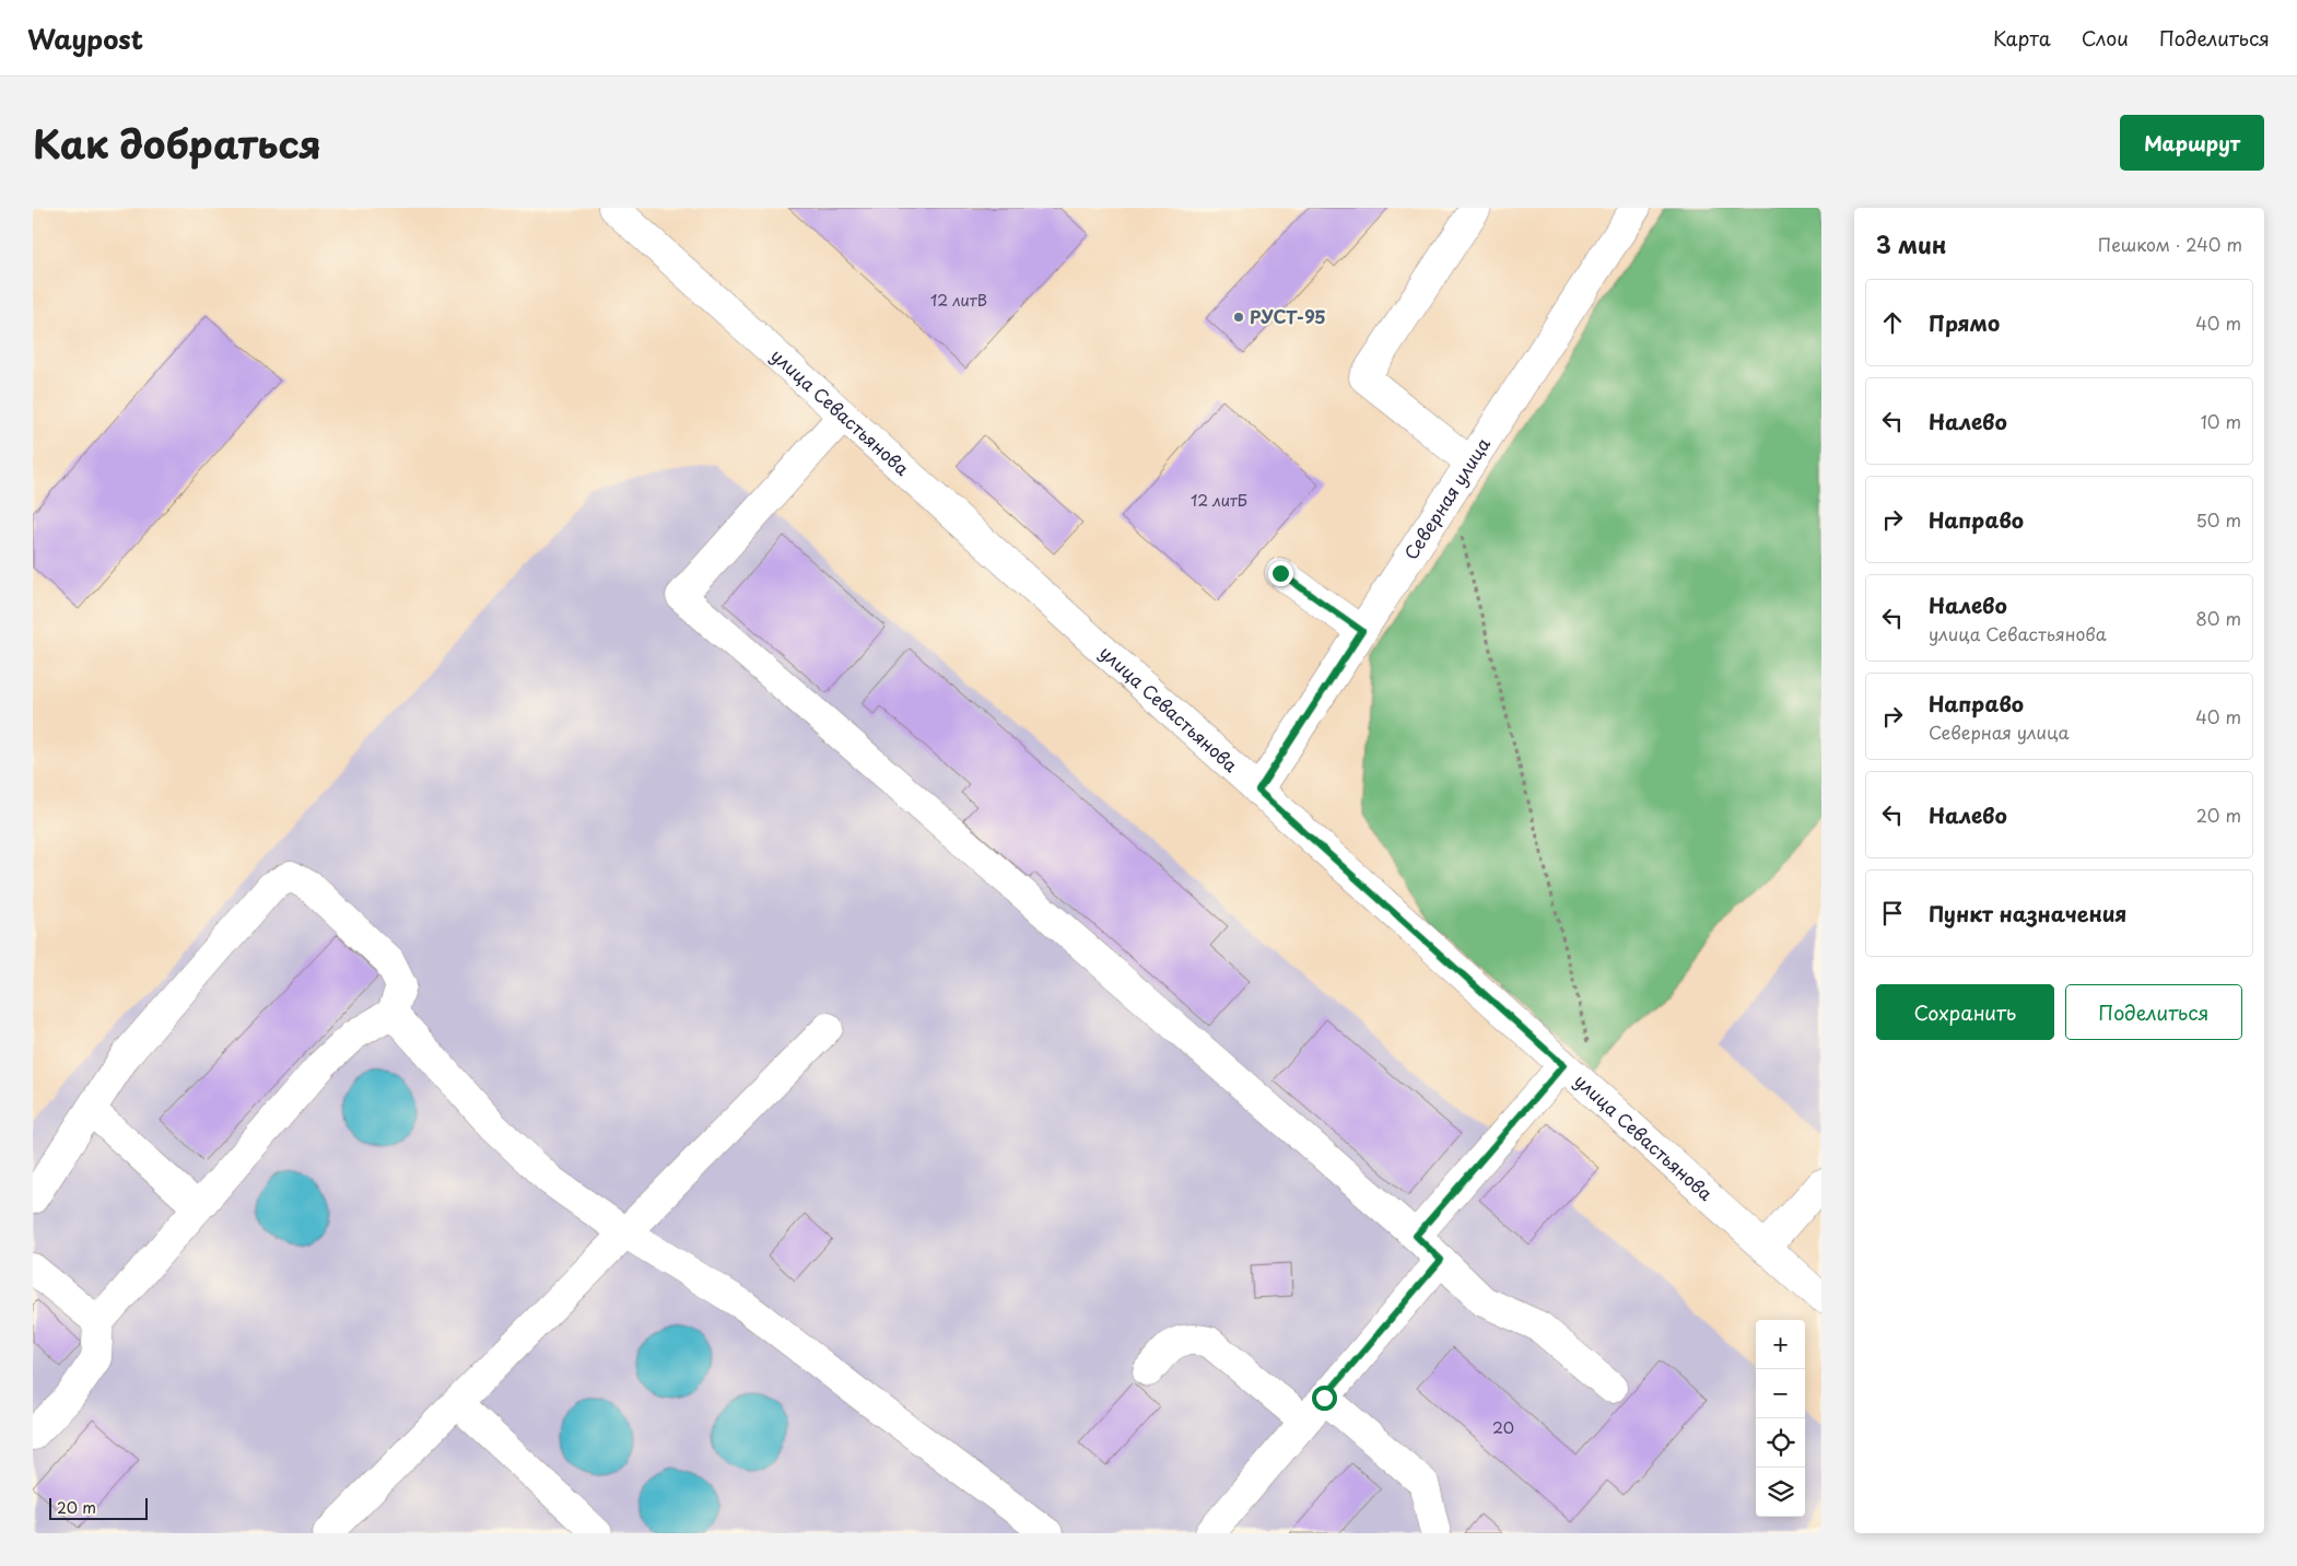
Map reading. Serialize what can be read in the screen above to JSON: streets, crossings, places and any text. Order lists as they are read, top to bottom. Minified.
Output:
{"streets":{"street":["улица Севастьянова","Северная улица"]},"crossings":[["улица Севастьянова","Северная улица"]],"places":["РУСТ-95"],"house_numbers":["12 литВ","12 литБ","20"],"scale_bar":"20 m","page":{"header":"Waypost","nav":["Карта","Слои","Поделиться"],"title":"Как добраться","buttons":["Маршрут",["Сохранить","Поделиться"]],"heading":["3 мин","Пешком · 240 m"],"list":[["Прямо","40 m"],["Налево","10 m"],["Направо","50 m"],["Налево","улица Севастьянова","80 m"],["Направо","Северная улица","40 m"],["Налево","20 m"],"Пункт назначения"],"map_buttons":["+","−"],"scale":"20 m"}}
